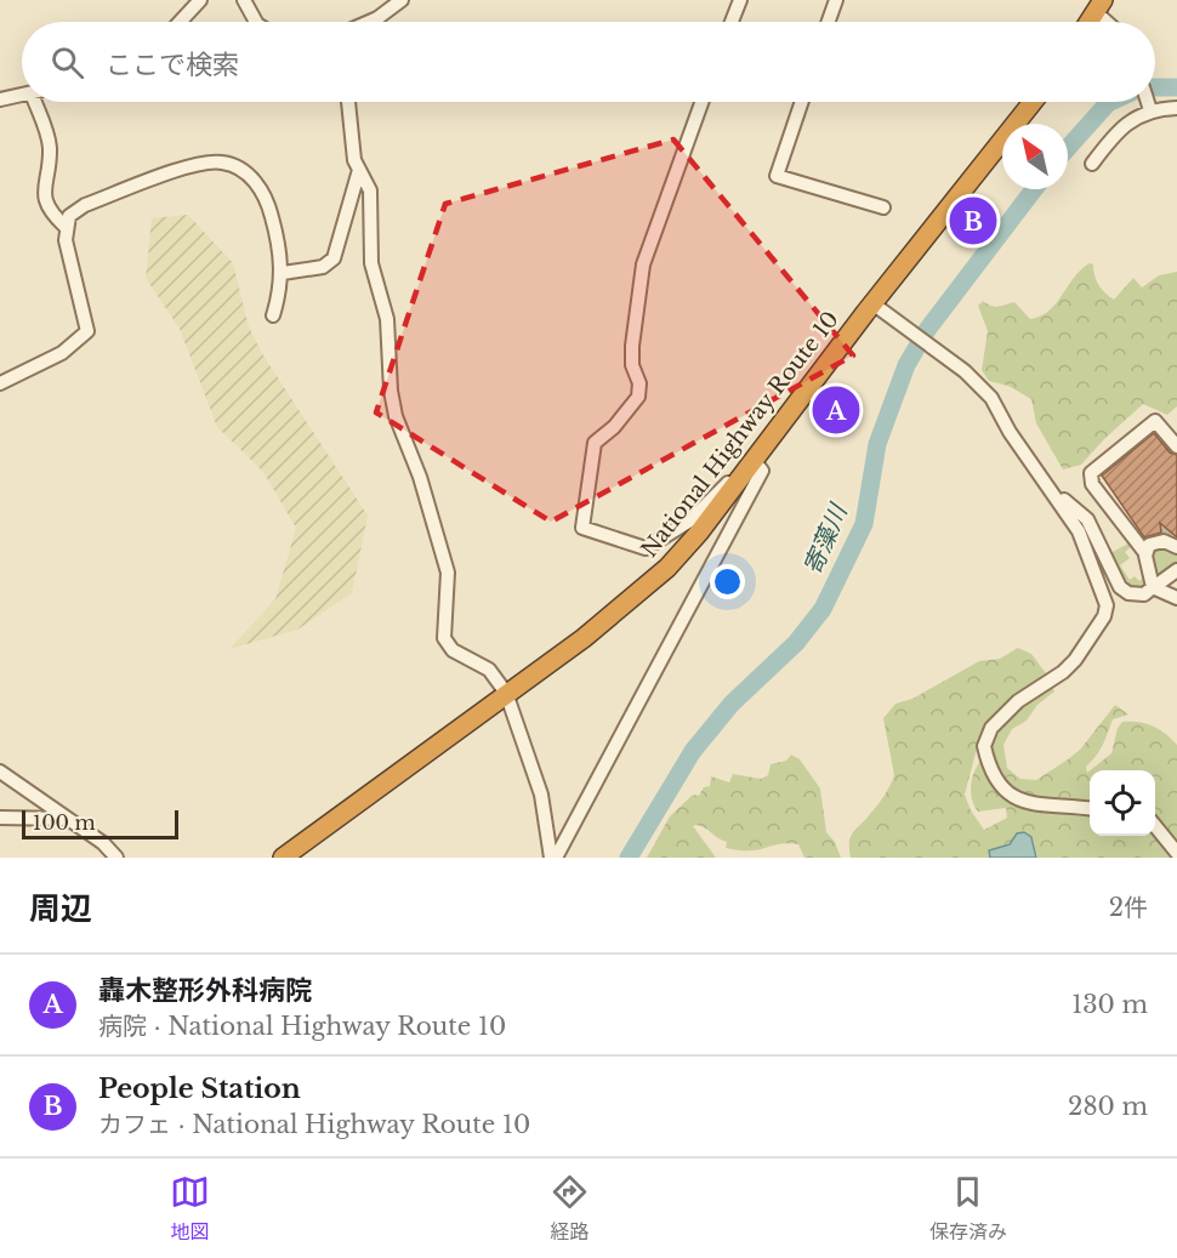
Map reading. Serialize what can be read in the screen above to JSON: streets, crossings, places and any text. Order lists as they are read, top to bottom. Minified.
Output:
{"streets":{"highway":["National Highway Route 10"]},"water":["寄藻川"],"scale_bar":"100 m","north":"top left","page":{"search":"ここで検索","pins":["B","A"],"scale":"100 m","heading":["周辺","2件"],"list":[{"mark":"A","name":"轟木整形外科病院","note":"病院 · National Highway Route 10","value":"130 m"},{"mark":"B","name":"People Station","note":"カフェ · National Highway Route 10","value":"280 m"}],"nav":["地図","経路","保存済み"]}}
